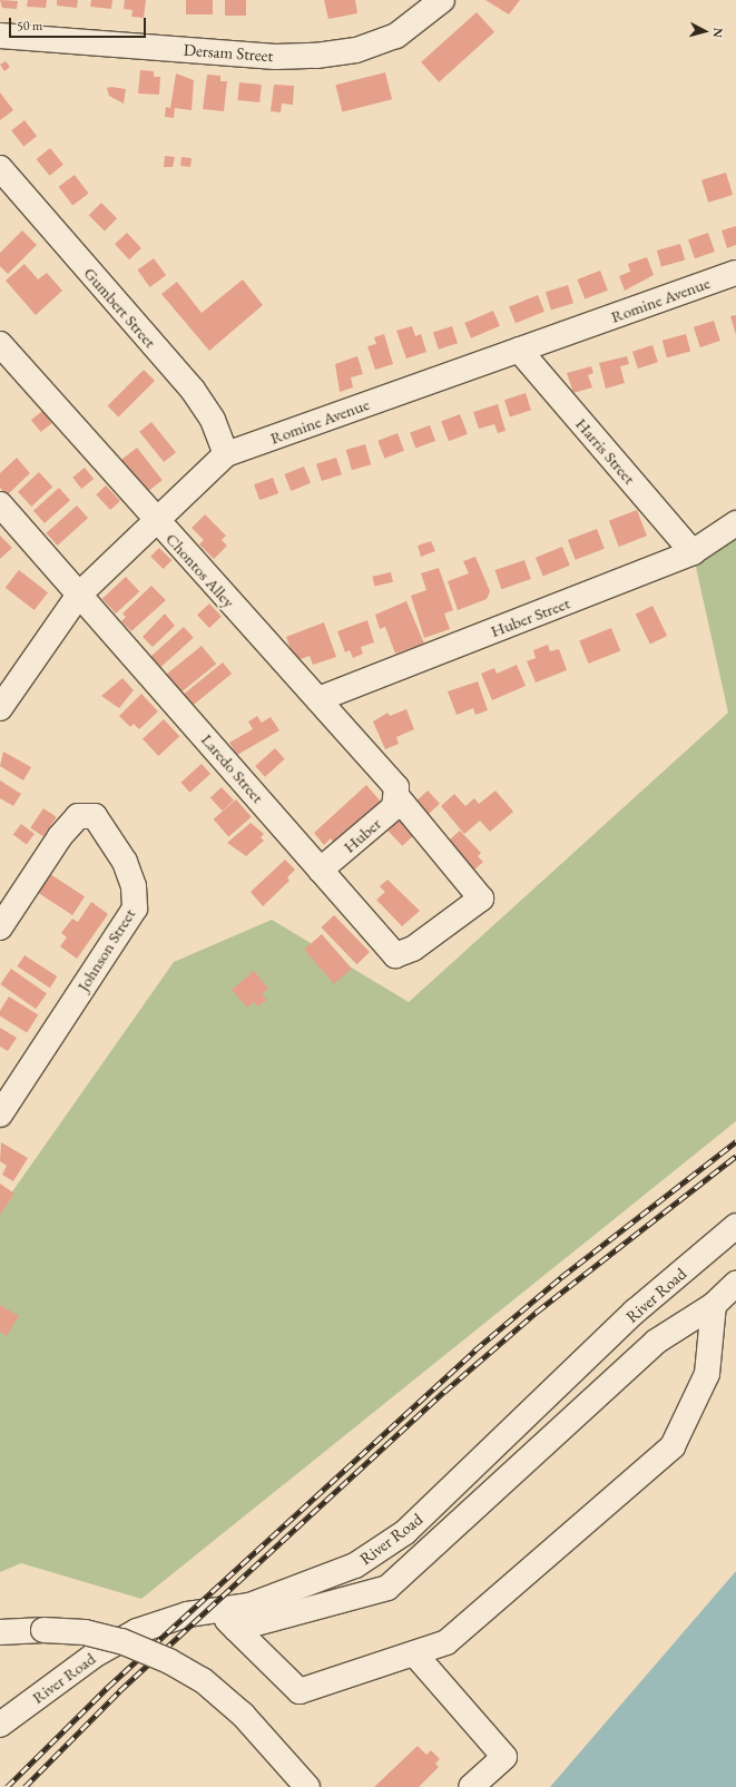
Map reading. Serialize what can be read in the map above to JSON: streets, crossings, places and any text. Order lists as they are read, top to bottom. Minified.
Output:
{"streets":{"street":["Dersam Street","Romine Avenue","Gumbert Street","Harris Street","Chontos Alley","Huber Street","Laredo Street","Huber","Johnson Street","River Road"]},"crossings":[["Romine Avenue","Gumbert Street"],["Romine Avenue","Harris Street"],["Romine Avenue","Chontos Alley"],["Romine Avenue","Laredo Street"],["Harris Street","Huber Street"],["Chontos Alley","Huber Street"],["Chontos Alley","Laredo Street"],["Chontos Alley","Huber"],["Laredo Street","Huber"]],"scale_bar":"50 m","north":"right"}
